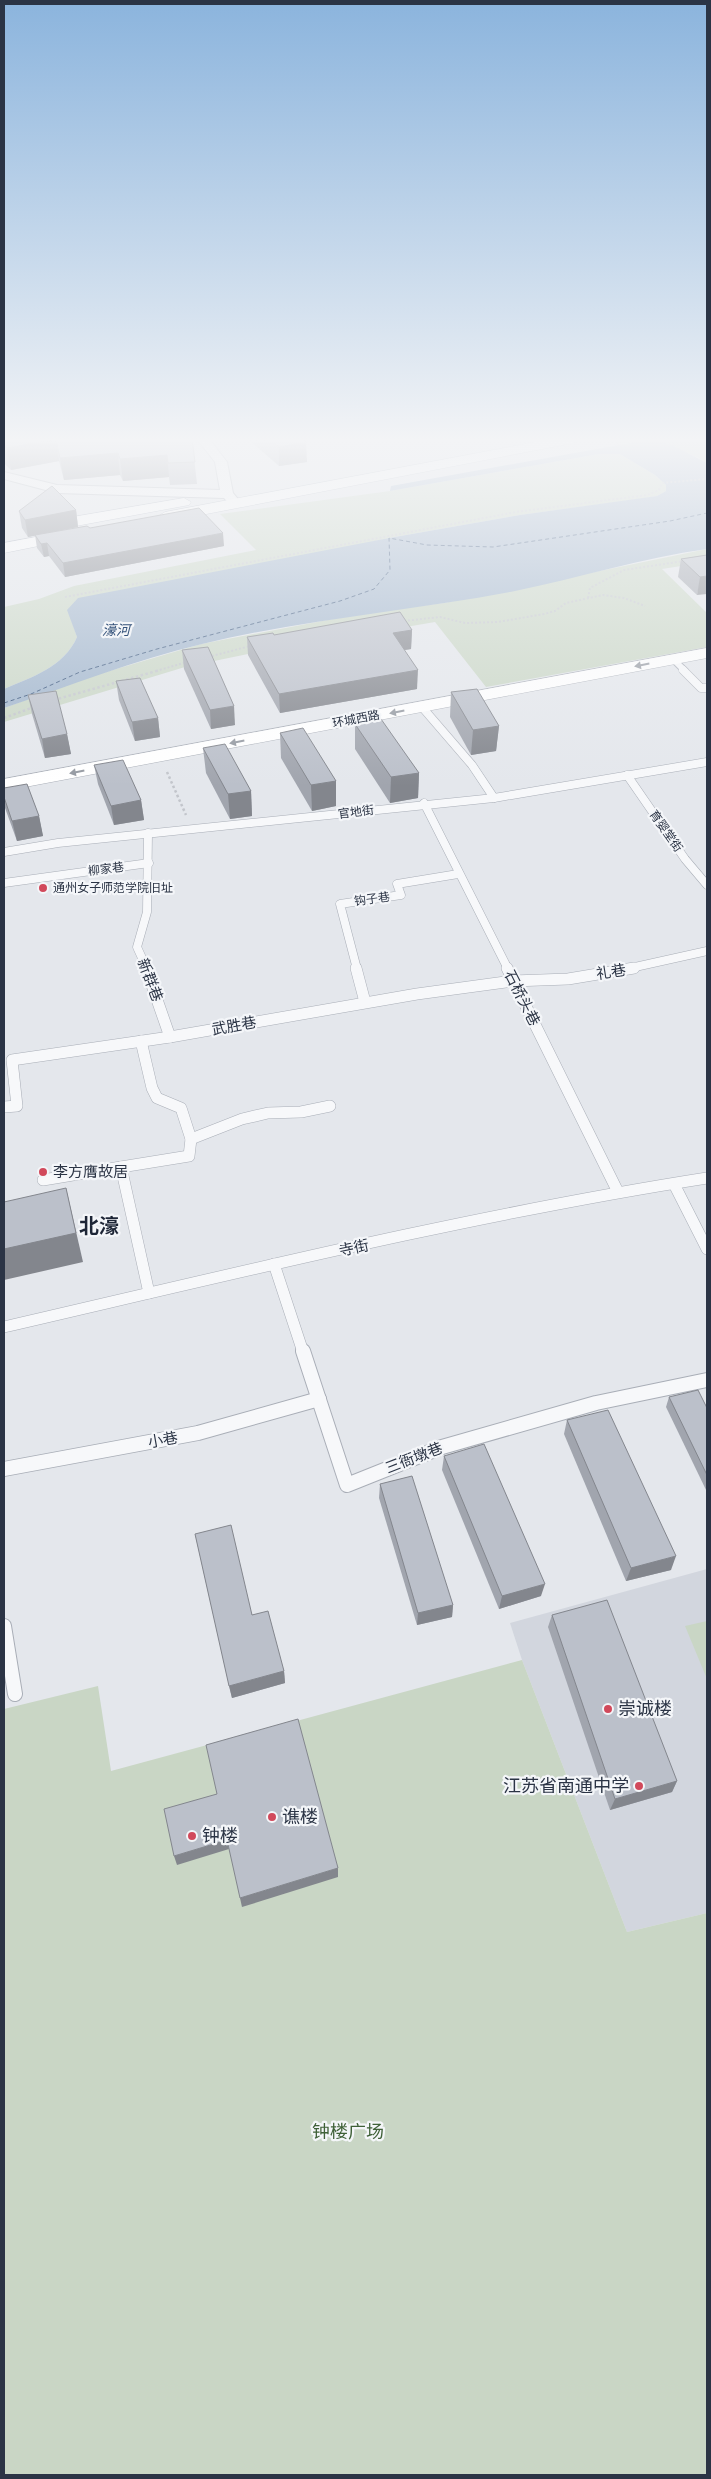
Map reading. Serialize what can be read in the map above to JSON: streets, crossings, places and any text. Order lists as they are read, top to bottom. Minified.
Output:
{"streets":{"main road":["环城西路"],"lane":["官地街","育婴堂街","柳家巷","钩子巷","礼巷","新群巷","石桥头巷","武胜巷","寺街","小巷","三衙墩巷"]},"crossings":[["官地街","育婴堂街"],["官地街","新群巷"],["官地街","石桥头巷"],["柳家巷","新群巷"],["钩子巷","石桥头巷"],["钩子巷","武胜巷"],["礼巷","石桥头巷"],["礼巷","武胜巷"],["新群巷","武胜巷"],["石桥头巷","武胜巷"],["石桥头巷","寺街"],["寺街","三衙墩巷"],["小巷","三衙墩巷"]],"one_way":["环城西路"],"districts":["北濠"],"water":["濠河"],"parks":["钟楼广场"],"places":["通州女子师范学院旧址","李方膺故居","崇诚楼","江苏省南通中学","谯楼","钟楼"]}
